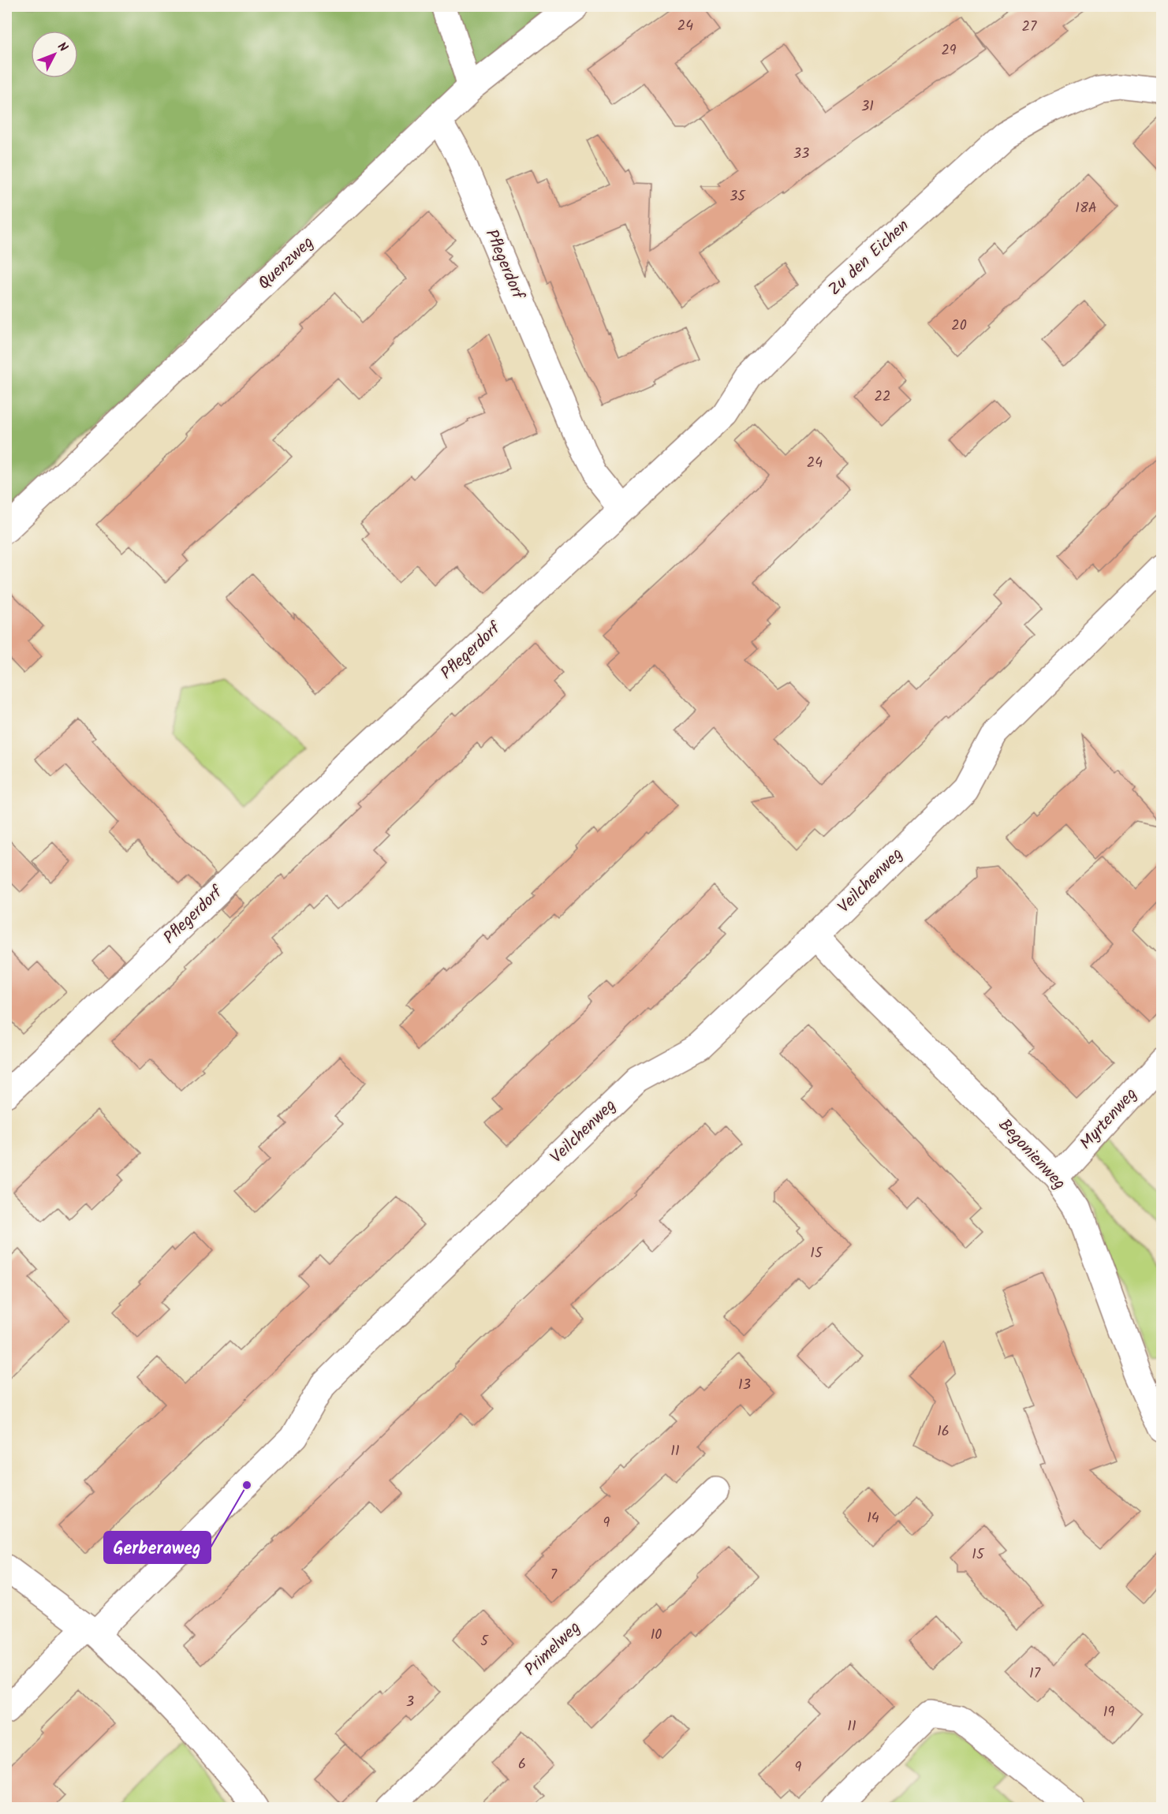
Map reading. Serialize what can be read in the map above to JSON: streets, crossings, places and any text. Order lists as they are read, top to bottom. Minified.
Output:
{"streets":{"street":["Zu den Eichen","Quenzweg","Pflegerdorf","Veilchenweg","Myrtenweg","Begonienweg","Primelweg"]},"crossings":[["Zu den Eichen","Pflegerdorf"],["Quenzweg","Pflegerdorf"],["Veilchenweg","Begonienweg"],["Myrtenweg","Begonienweg"]],"places":["Gerberaweg"],"house_numbers":["24","27","29","31","33","35","18A","20","22","24","15","13","16","11","14","9","15","7","10","5","17","3","19","11","6","9"],"north":"top right"}
